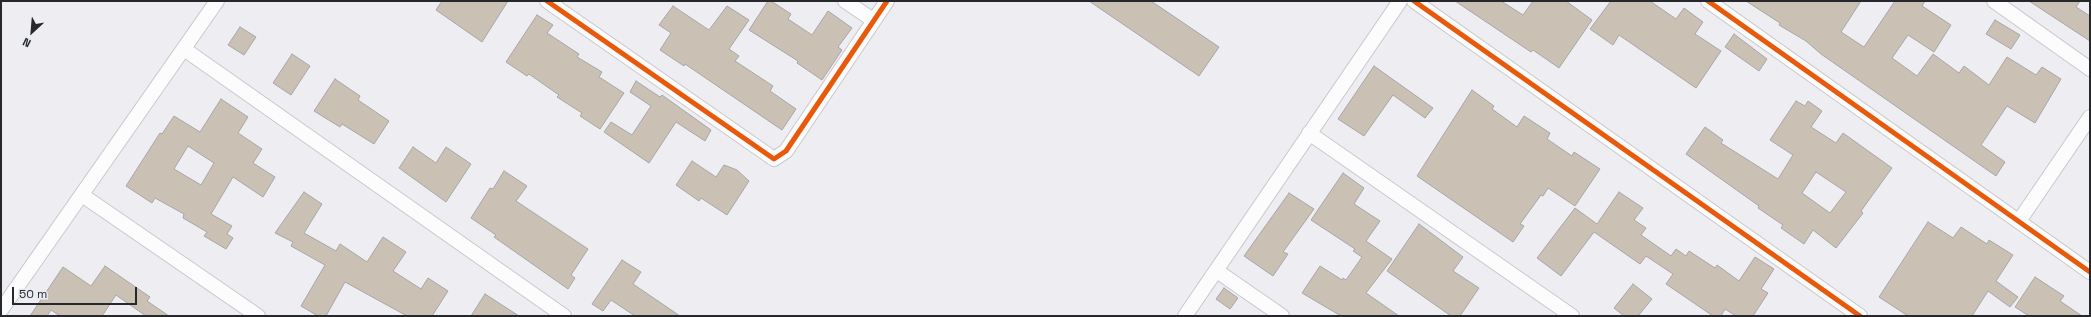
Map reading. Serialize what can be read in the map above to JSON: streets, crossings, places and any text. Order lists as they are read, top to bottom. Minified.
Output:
{"scale_bar":"50 m","north":"bottom left"}
